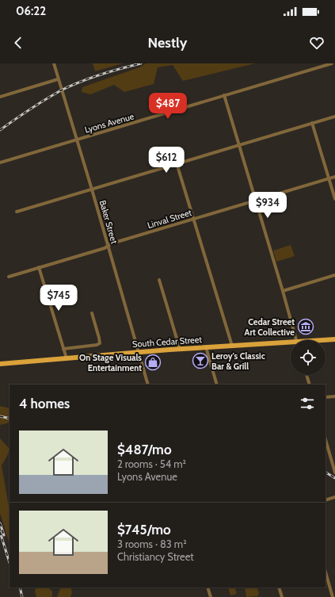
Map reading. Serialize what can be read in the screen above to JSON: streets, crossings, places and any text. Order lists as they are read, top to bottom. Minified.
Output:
{"streets":{"main road":["South Cedar Street"],"street":["Lyons Avenue","Linval Street","Baker Street"]},"crossings":[["Lyons Avenue","Baker Street"],["Linval Street","Baker Street"],["Baker Street","South Cedar Street"]],"places":{"museum":["Cedar Street Art Collective"],"bar":["Leroy's Classic Bar & Grill"],"shop":["On Stage Visuals Entertainment"]},"page":{"status":"06:22","header":"Nestly","price":["$487","$612","$934","$745"],"heading":"4 homes","list":[{"name":"$487/mo","note":"2 rooms · 54 m² · Lyons Avenue"},{"name":"$745/mo","note":"3 rooms · 83 m² · Christiancy Street"}]}}
